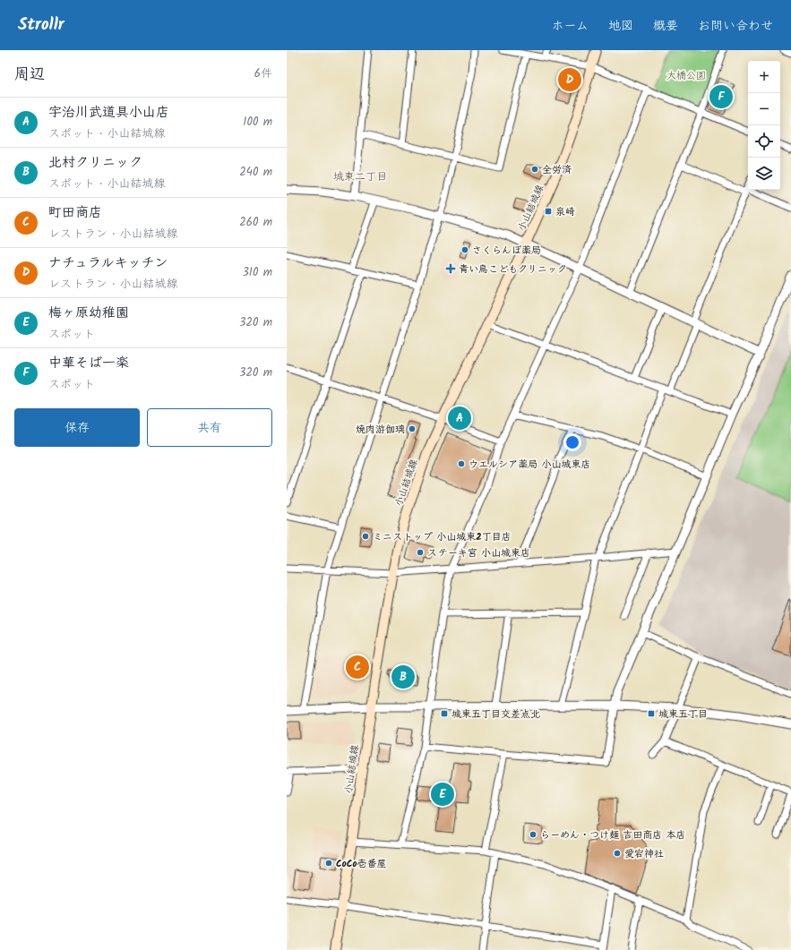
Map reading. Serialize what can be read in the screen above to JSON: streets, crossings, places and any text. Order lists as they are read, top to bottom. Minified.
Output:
{"streets":{"main road":["小山結城線"]},"districts":["城東二丁目"],"parks":["大橋公園"],"places":{"other":["全労済","さくらんぼ薬局","焼肉游伽璃","ウエルシア薬局 小山城東店","ミニストップ 小山城東2丁目店","ステーキ宮 小山城東店","らーめん・つけ麺 吉田商店 本店","愛宕神社","CoCo壱番屋"],"transit":["泉崎","城東五丁目交差点北","城東五丁目"],"health":["青い鳥こどもクリニック"]},"page":{"header":"Strollr","nav":["ホーム","地図","概要","お問い合わせ"],"heading":["周辺","6件"],"map_buttons":["+","−"],"pins":["D","F","A","C","B","E"],"list":[{"mark":"A","name":"宇治川武道具小山店","note":"スポット · 小山結城線","value":"100 m"},{"mark":"B","name":"北村クリニック","note":"スポット · 小山結城線","value":"240 m"},{"mark":"C","name":"町田商店","note":"レストラン · 小山結城線","value":"260 m"},{"mark":"D","name":"ナチュラルキッチン","note":"レストラン · 小山結城線","value":"310 m"},{"mark":"E","name":"梅ヶ原幼稚園","note":"スポット","value":"320 m"},{"mark":"F","name":"中華そば一楽","note":"スポット","value":"320 m"}],"buttons":["保存","共有"]}}
